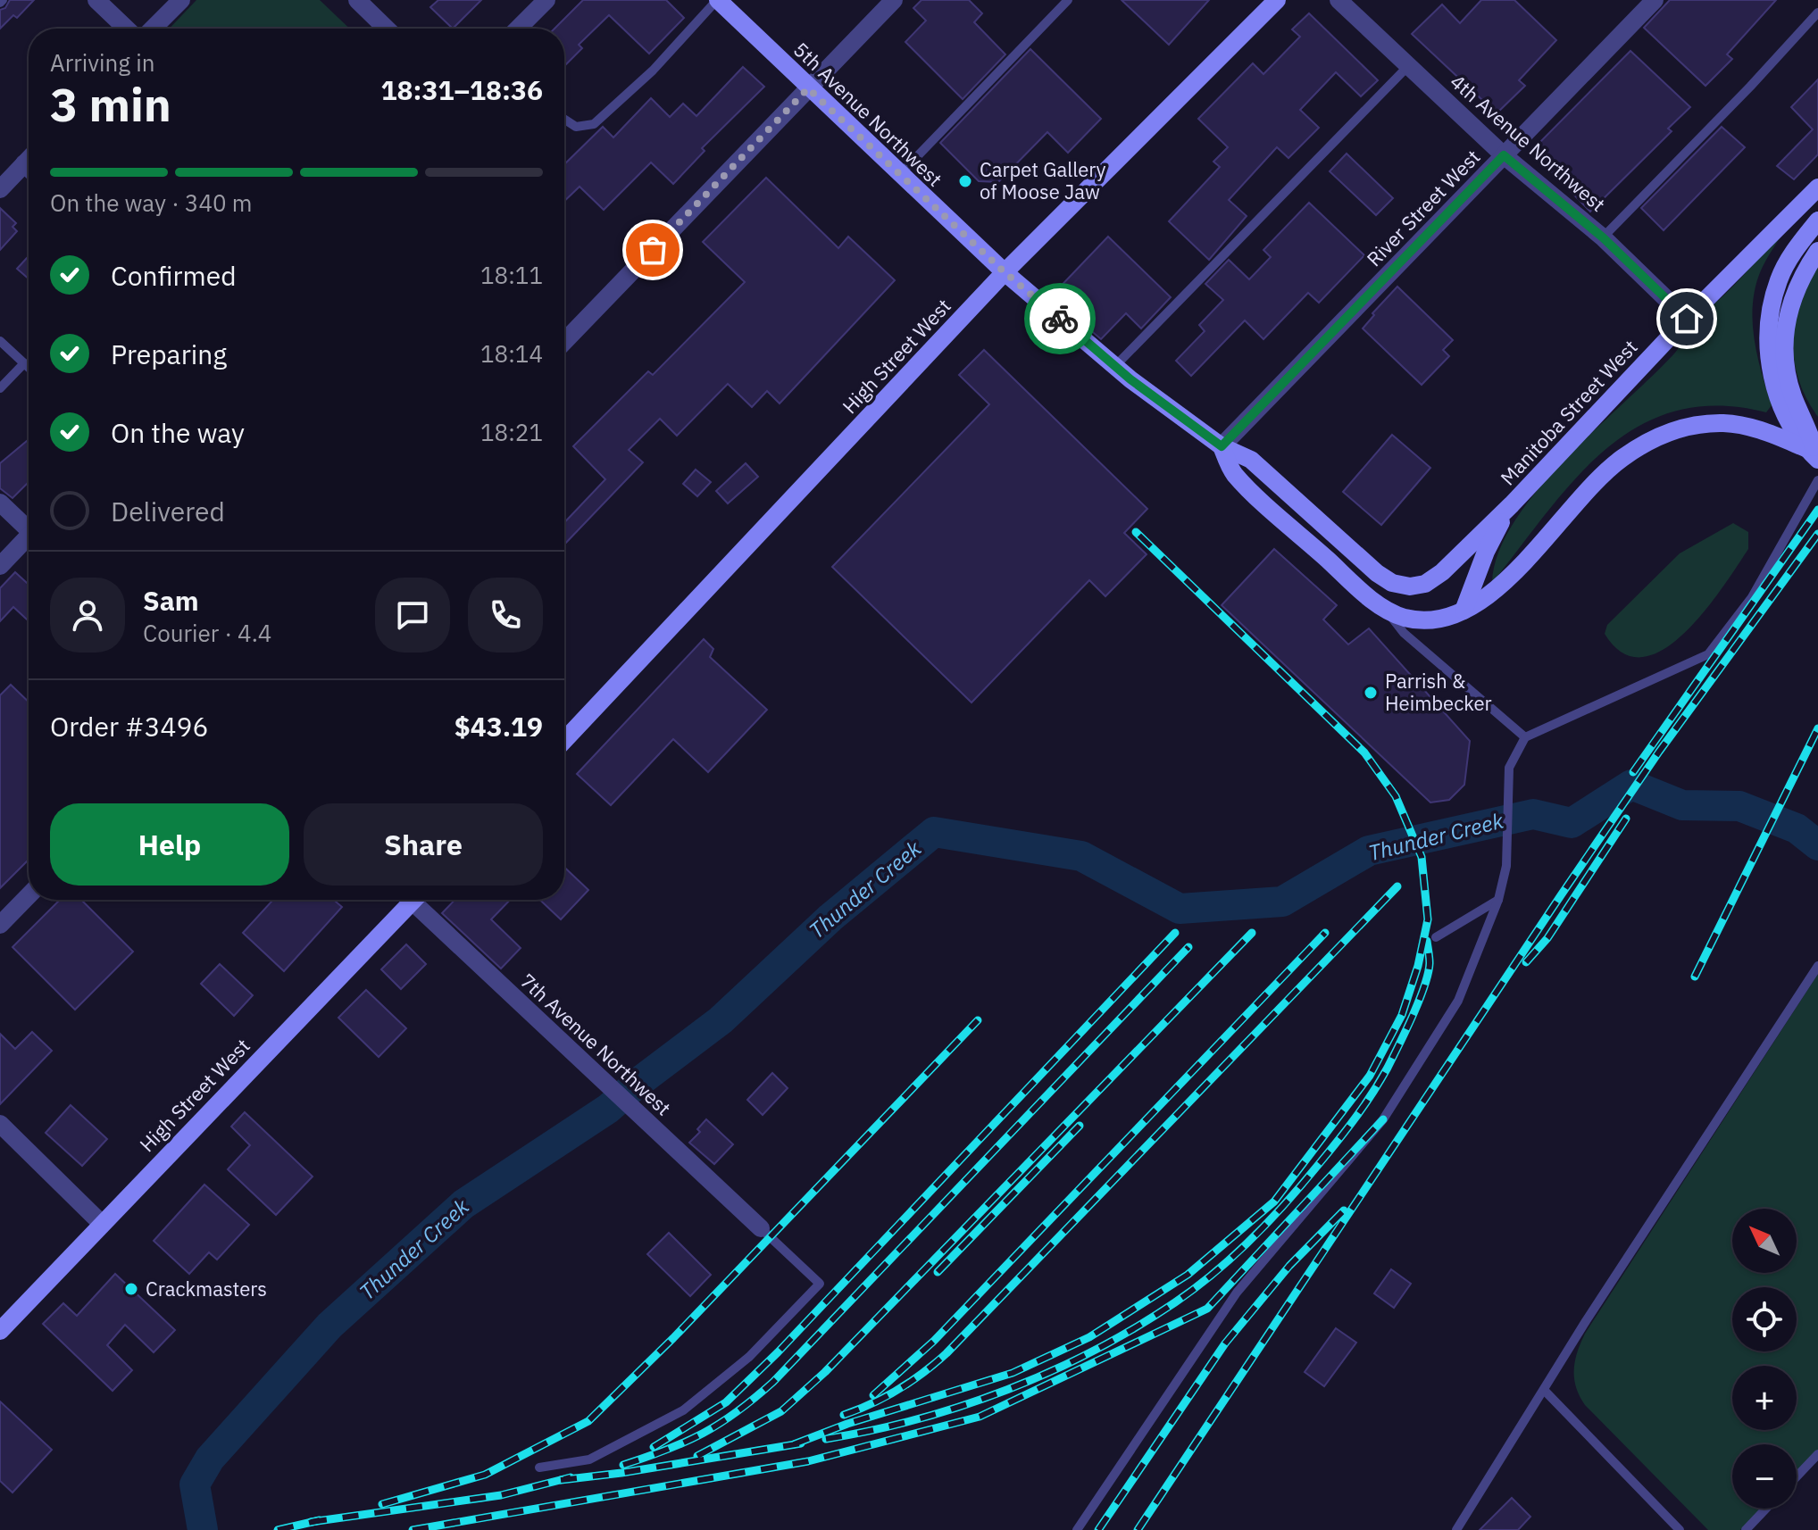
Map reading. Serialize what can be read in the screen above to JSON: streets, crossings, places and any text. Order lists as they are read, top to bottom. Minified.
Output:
{"streets":{"main road":["5th Avenue Northwest","High Street West","Manitoba Street West"],"street":["4th Avenue Northwest","River Street West","7th Avenue Northwest"]},"crossings":[["5th Avenue Northwest","River Street West"],["5th Avenue Northwest","High Street West"],["5th Avenue Northwest","Manitoba Street West"],["4th Avenue Northwest","River Street West"],["4th Avenue Northwest","Manitoba Street West"]],"water":["Thunder Creek"],"places":["Carpet Gallery of Moose Jaw","Parrish & Heimbecker","Crackmasters"],"north":"top left","page":{"heading":["3 min","Arriving in","18:31–18:36"],"panel":["Sam","Courier · 4.4","Order #3496","$43.19"],"bar":"On the way · 340 m","list":[["Confirmed","18:11"],["Preparing","18:14"],["On the way","18:21"],"Delivered"],"buttons":["Help","Share"],"map_buttons":["+","−"]}}
